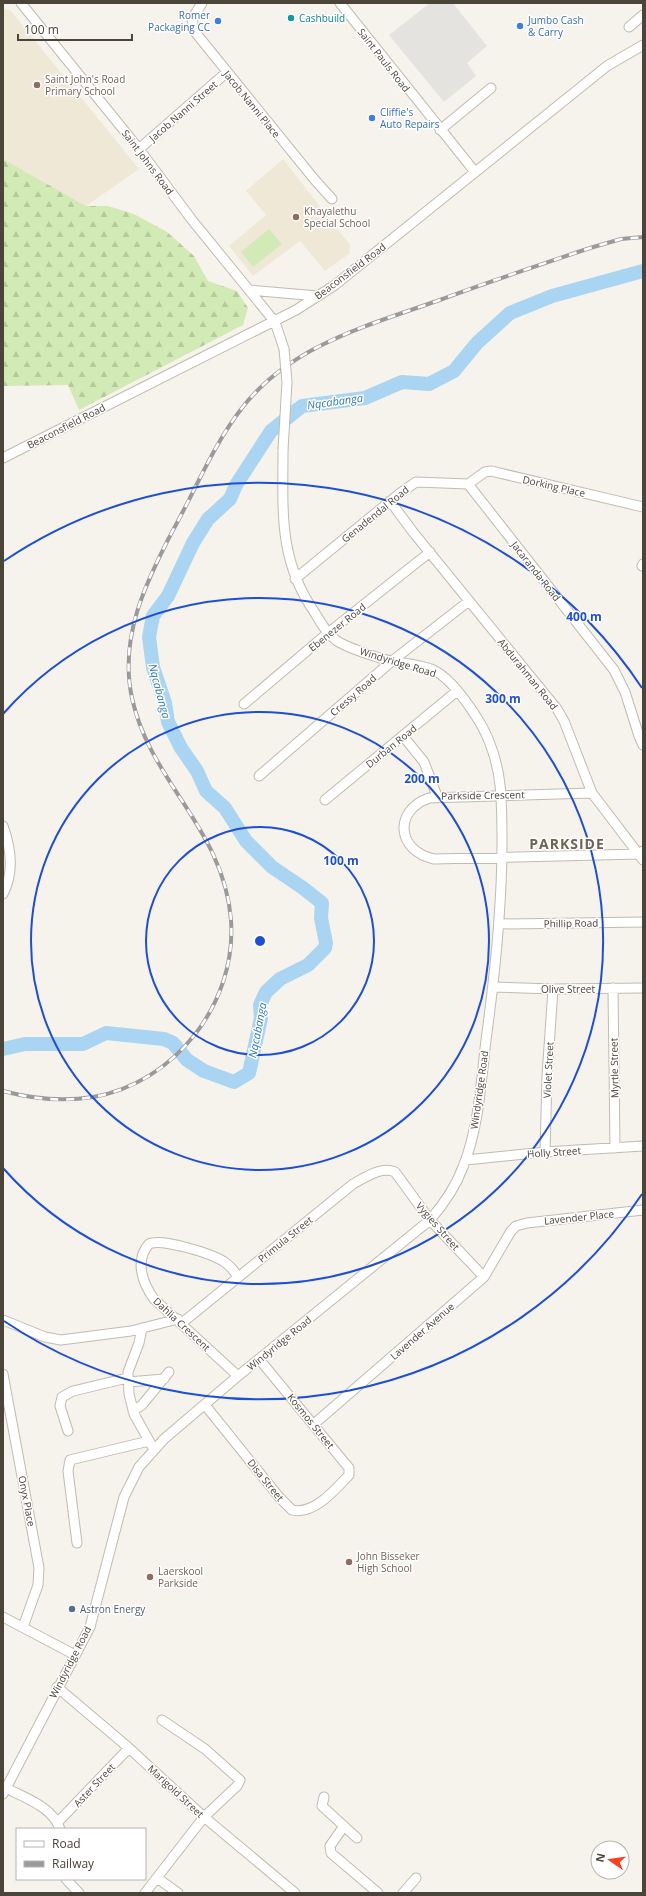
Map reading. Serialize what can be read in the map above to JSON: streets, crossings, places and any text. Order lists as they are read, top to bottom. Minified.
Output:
{"streets":{"street":["Saint Pauls Road","Jacob Nanni Place","Jacob Nanni Street","Saint Johns Road","Beaconsfield Road","Dorking Place","Genadendal Road","Jacaranda Road","Ebenezer Road","Windyridge Road","Abdurahman Road","Cressy Road","Durban Road","Parkside Crescent","Phillip Road","Olive Street","Myrtle Street","Violet Street","Holly Street","Lavender Place","Vygies Street","Primula Street","Dahlia Crescent","Lavender Avenue","Kosmos Street","Disa Street","Onyx Place","Aster Street","Marigold Street"]},"crossings":[["Saint Pauls Road","Beaconsfield Road"],["Jacob Nanni Place","Jacob Nanni Street"],["Jacob Nanni Street","Saint Johns Road"],["Saint Johns Road","Beaconsfield Road"],["Saint Johns Road","Windyridge Road"],["Beaconsfield Road","Windyridge Road"],["Dorking Place","Genadendal Road"],["Dorking Place","Jacaranda Road"],["Genadendal Road","Jacaranda Road"],["Genadendal Road","Windyridge Road"],["Genadendal Road","Abdurahman Road"],["Ebenezer Road","Windyridge Road"],["Ebenezer Road","Abdurahman Road"],["Windyridge Road","Cressy Road"],["Windyridge Road","Durban Road"],["Windyridge Road","Parkside Crescent"],["Windyridge Road","Phillip Road"],["Windyridge Road","Olive Street"],["Windyridge Road","Holly Street"],["Windyridge Road","Vygies Street"],["Windyridge Road","Dahlia Crescent"],["Windyridge Road","Kosmos Street"],["Windyridge Road","Disa Street"],["Windyridge Road","Marigold Street"],["Abdurahman Road","Cressy Road"],["Abdurahman Road","Parkside Crescent"],["Olive Street","Myrtle Street"],["Olive Street","Violet Street"],["Myrtle Street","Holly Street"],["Violet Street","Holly Street"],["Lavender Place","Lavender Avenue"],["Vygies Street","Primula Street"],["Vygies Street","Lavender Avenue"],["Primula Street","Dahlia Crescent"],["Lavender Avenue","Kosmos Street"],["Kosmos Street","Disa Street"],["Aster Street","Marigold Street"]],"districts":["PARKSIDE"],"water":["Nqcabanga"],"places":["Cashbuild","Romer Packaging CC","Jumbo Cash & Carry","Saint John's Road Primary School","Cliffie's Auto Repairs","Khayalethu Special School","John Bisseker High School","Laerskool Parkside","Astron Energy"],"legend":["Road","Railway"],"scale_bar":"100 m","north":"left","rings":["400 m","300 m","200 m","100 m"]}
